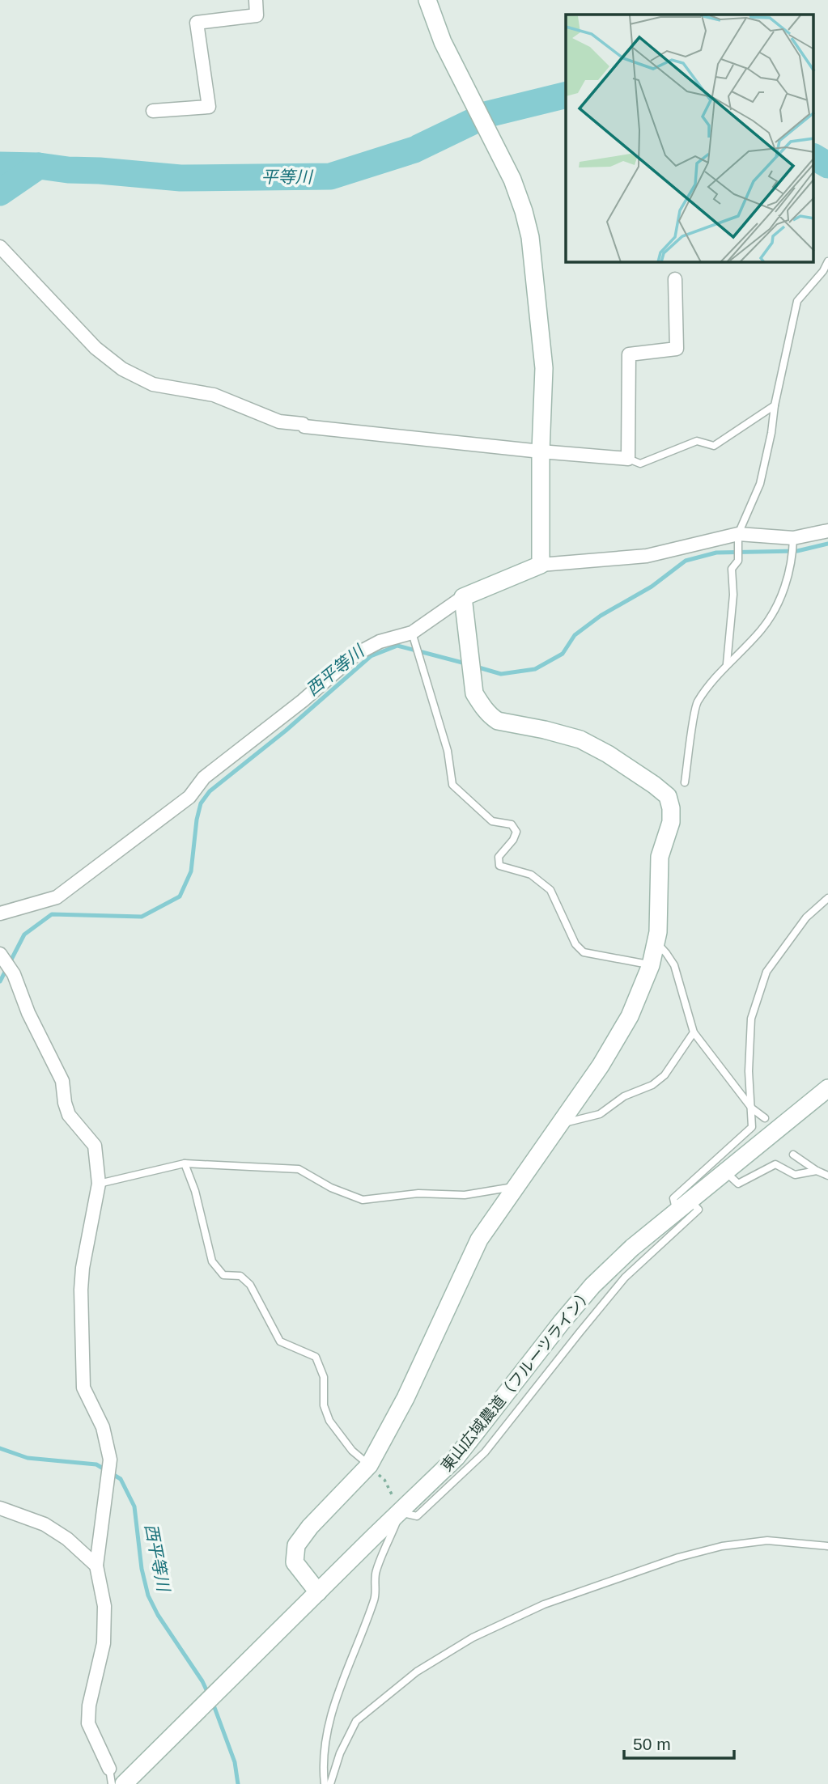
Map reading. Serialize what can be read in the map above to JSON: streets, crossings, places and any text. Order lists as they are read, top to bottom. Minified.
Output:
{"streets":{"street":["東山広域農道（フルーツライン）"]},"water":["平等川","西平等川"],"scale_bar":"50 m"}
